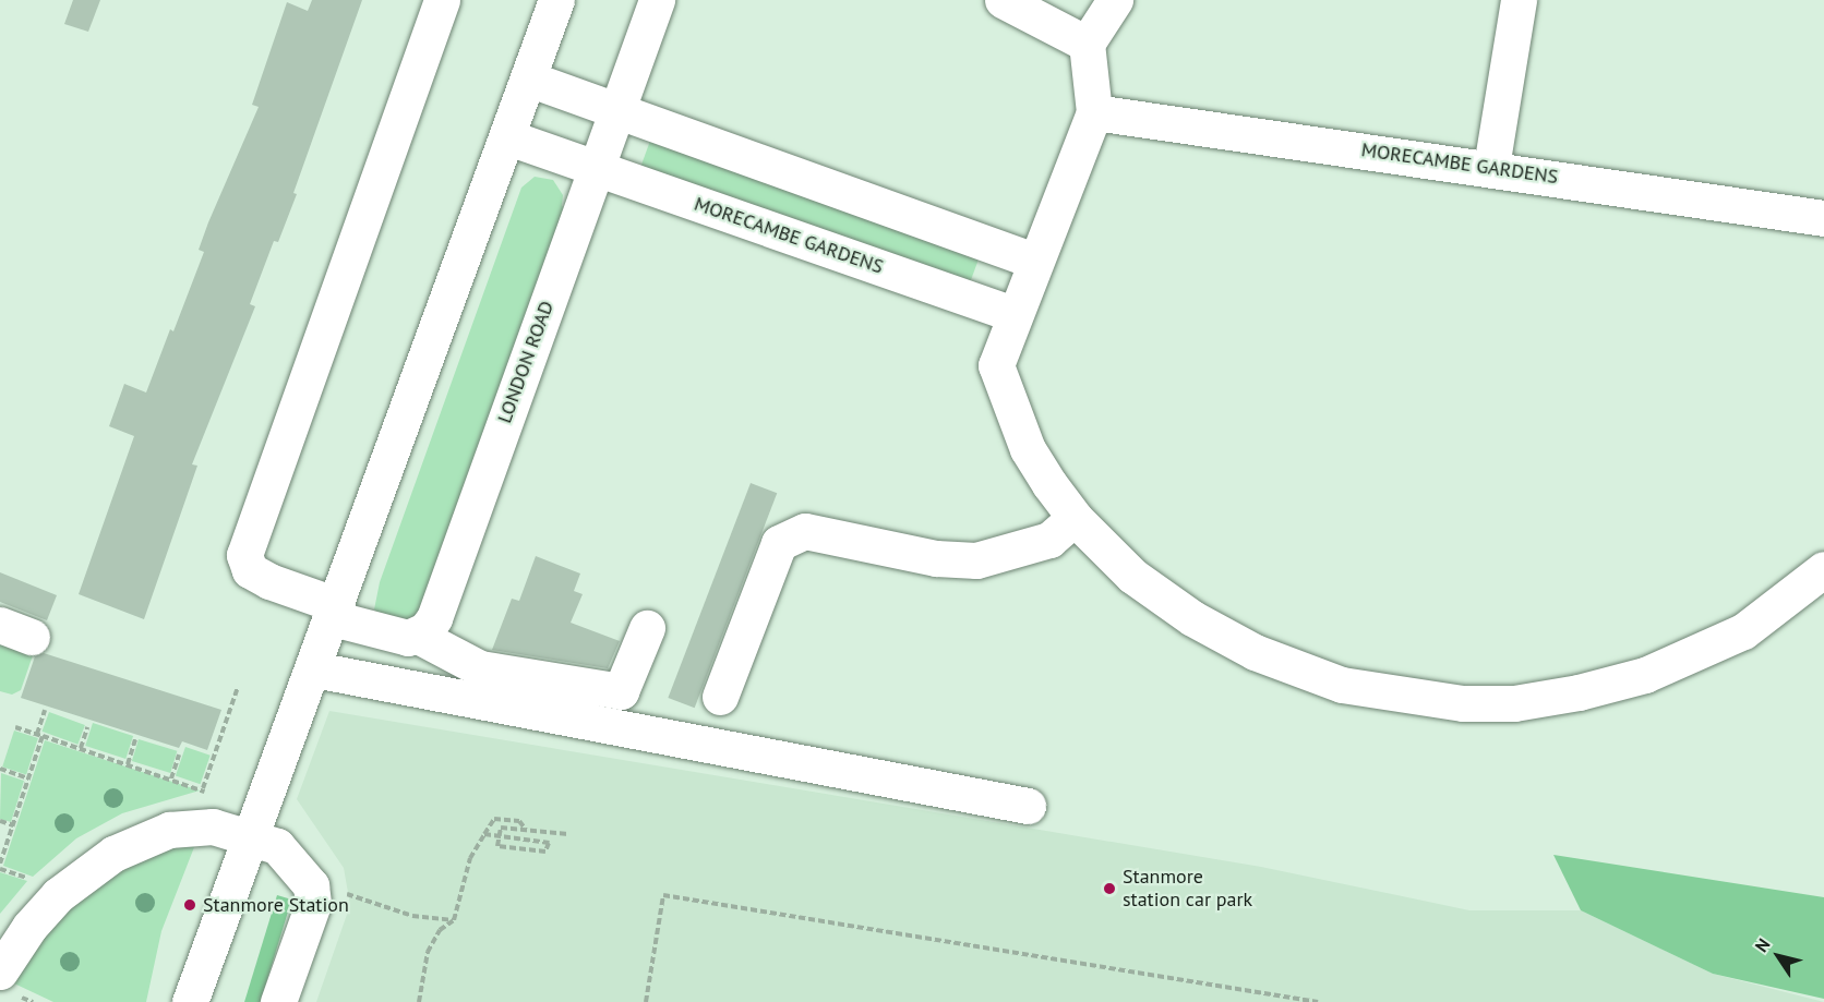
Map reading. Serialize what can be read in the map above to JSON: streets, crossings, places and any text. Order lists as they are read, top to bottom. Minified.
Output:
{"streets":{"street":["MORECAMBE GARDENS","LONDON ROAD"]},"crossings":[["MORECAMBE GARDENS","LONDON ROAD"]],"places":["Stanmore station car park","Stanmore Station"],"north":"top left"}
